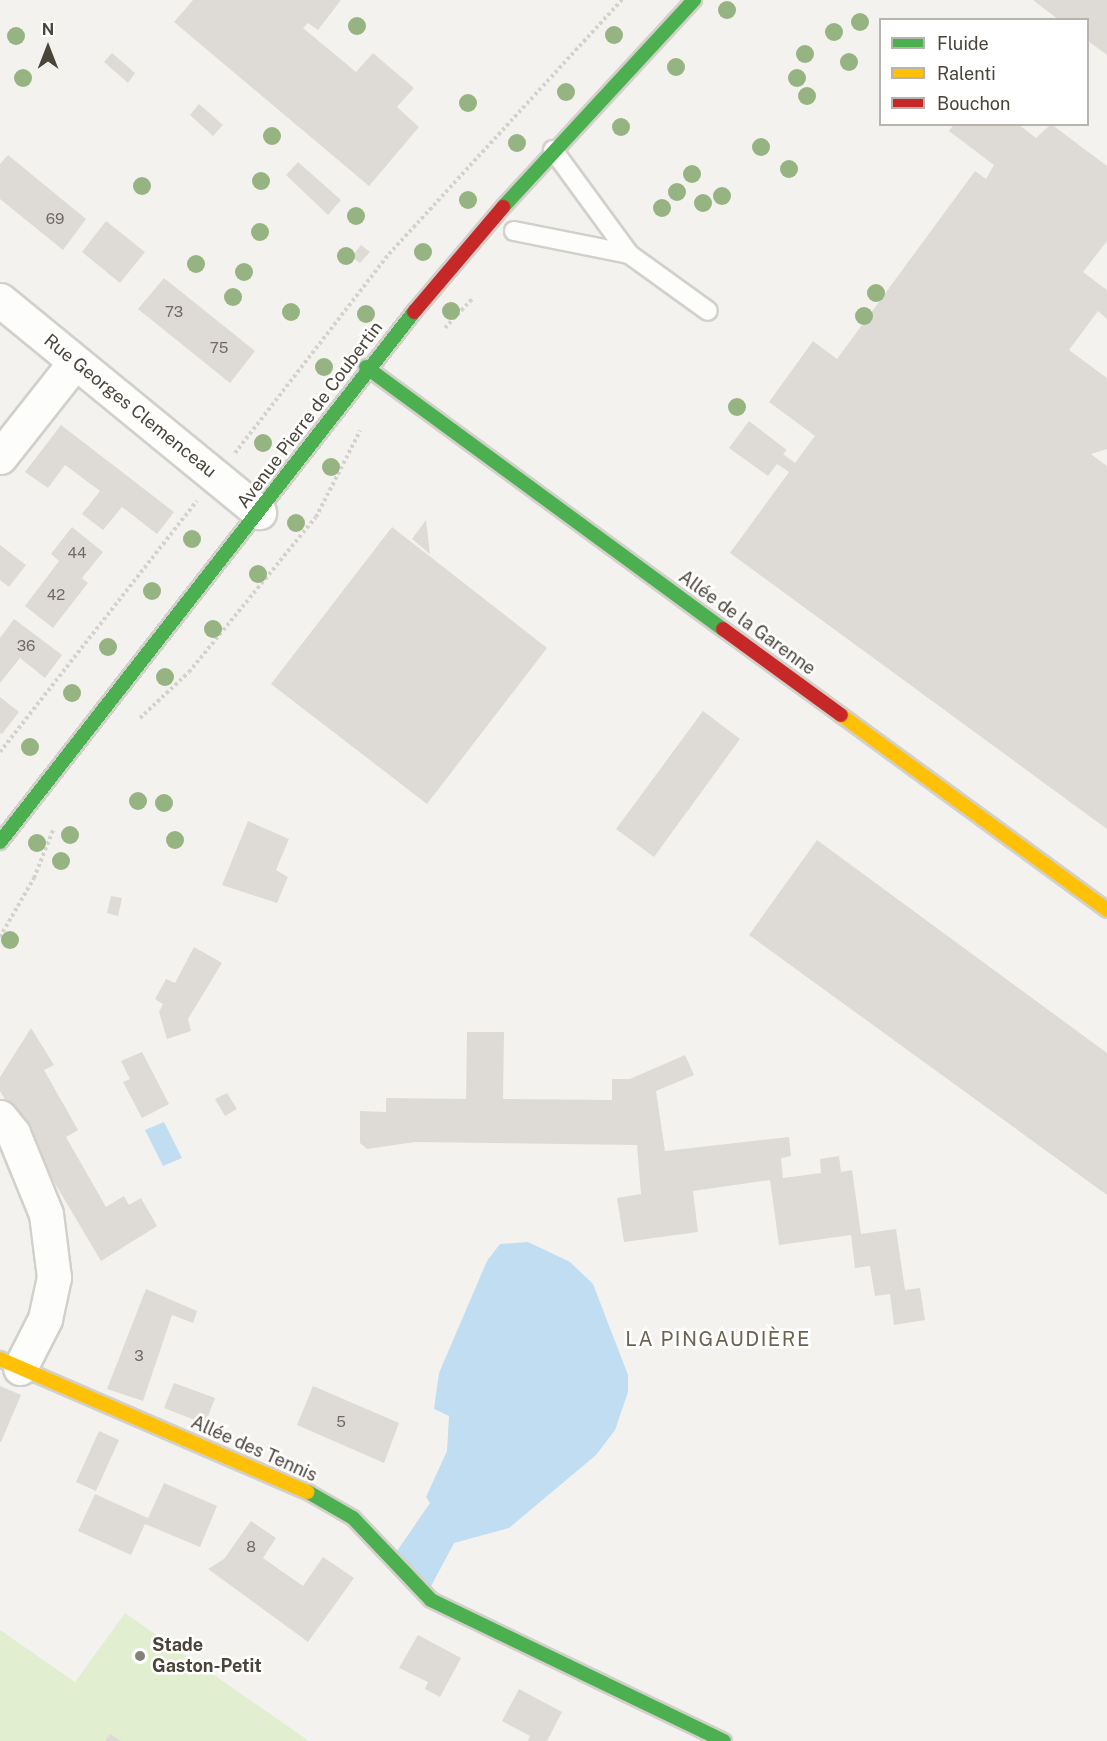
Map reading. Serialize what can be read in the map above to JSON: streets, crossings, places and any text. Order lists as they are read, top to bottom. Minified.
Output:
{"streets":{"street":["Rue Georges Clemenceau","Avenue Pierre de Coubertin","Allée de la Garenne","Allée des Tennis"]},"crossings":[["Rue Georges Clemenceau","Avenue Pierre de Coubertin"],["Avenue Pierre de Coubertin","Allée de la Garenne"]],"districts":["LA PINGAUDIÈRE"],"places":["Stade Gaston-Petit"],"house_numbers":["69","73","75","44","42","36","3","5","8"],"legend":["Fluide","Ralenti","Bouchon"],"north":"top"}
